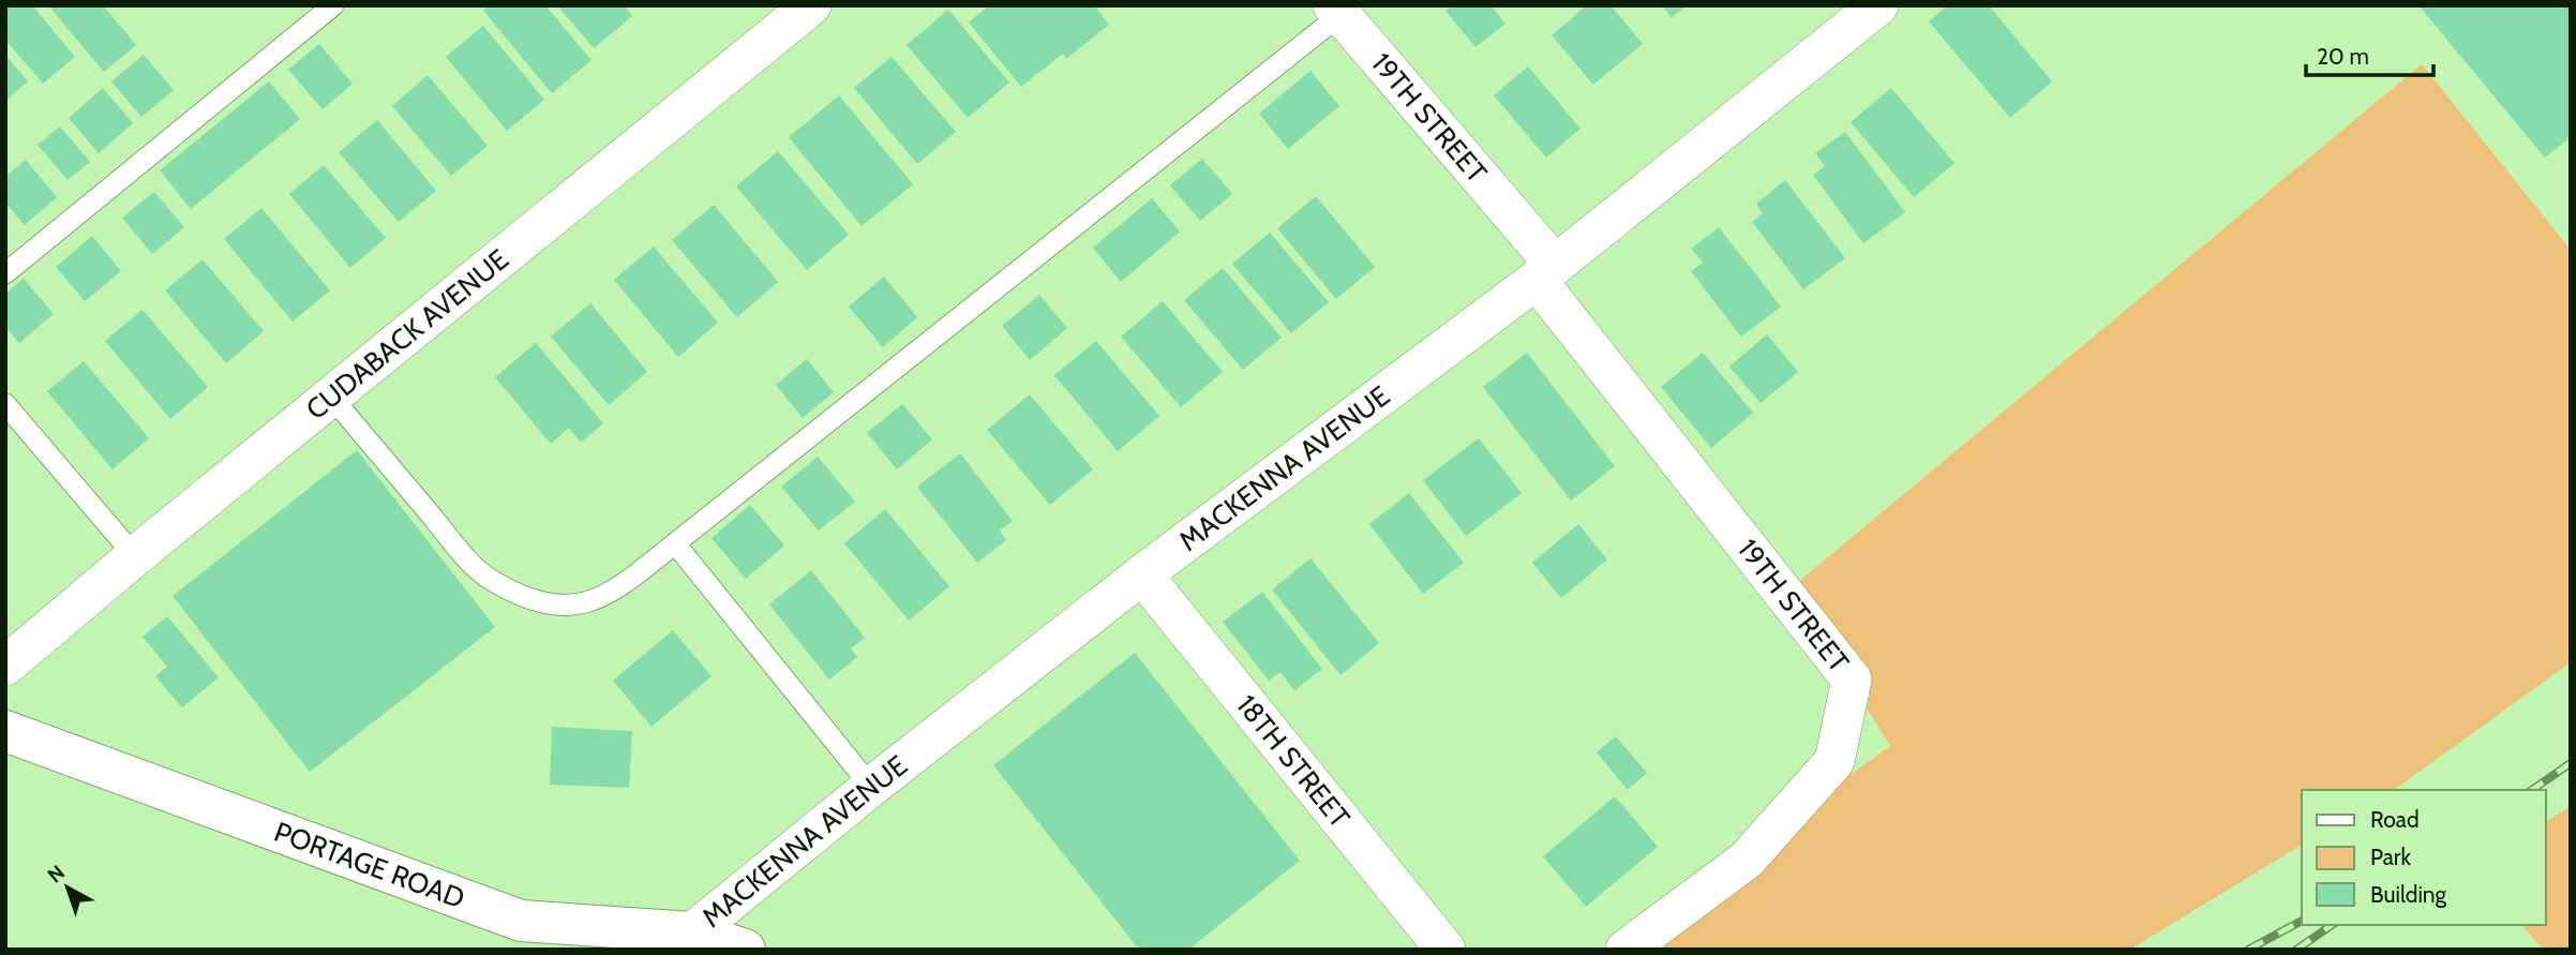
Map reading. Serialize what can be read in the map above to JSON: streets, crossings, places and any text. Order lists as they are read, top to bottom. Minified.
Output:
{"streets":{"street":["19TH STREET","CUDABACK AVENUE","MACKENNA AVENUE","18TH STREET","PORTAGE ROAD"]},"crossings":[["19TH STREET","MACKENNA AVENUE"],["MACKENNA AVENUE","18TH STREET"],["MACKENNA AVENUE","PORTAGE ROAD"]],"legend":["Road","Park","Building"],"scale_bar":"20 m","north":"top left"}
